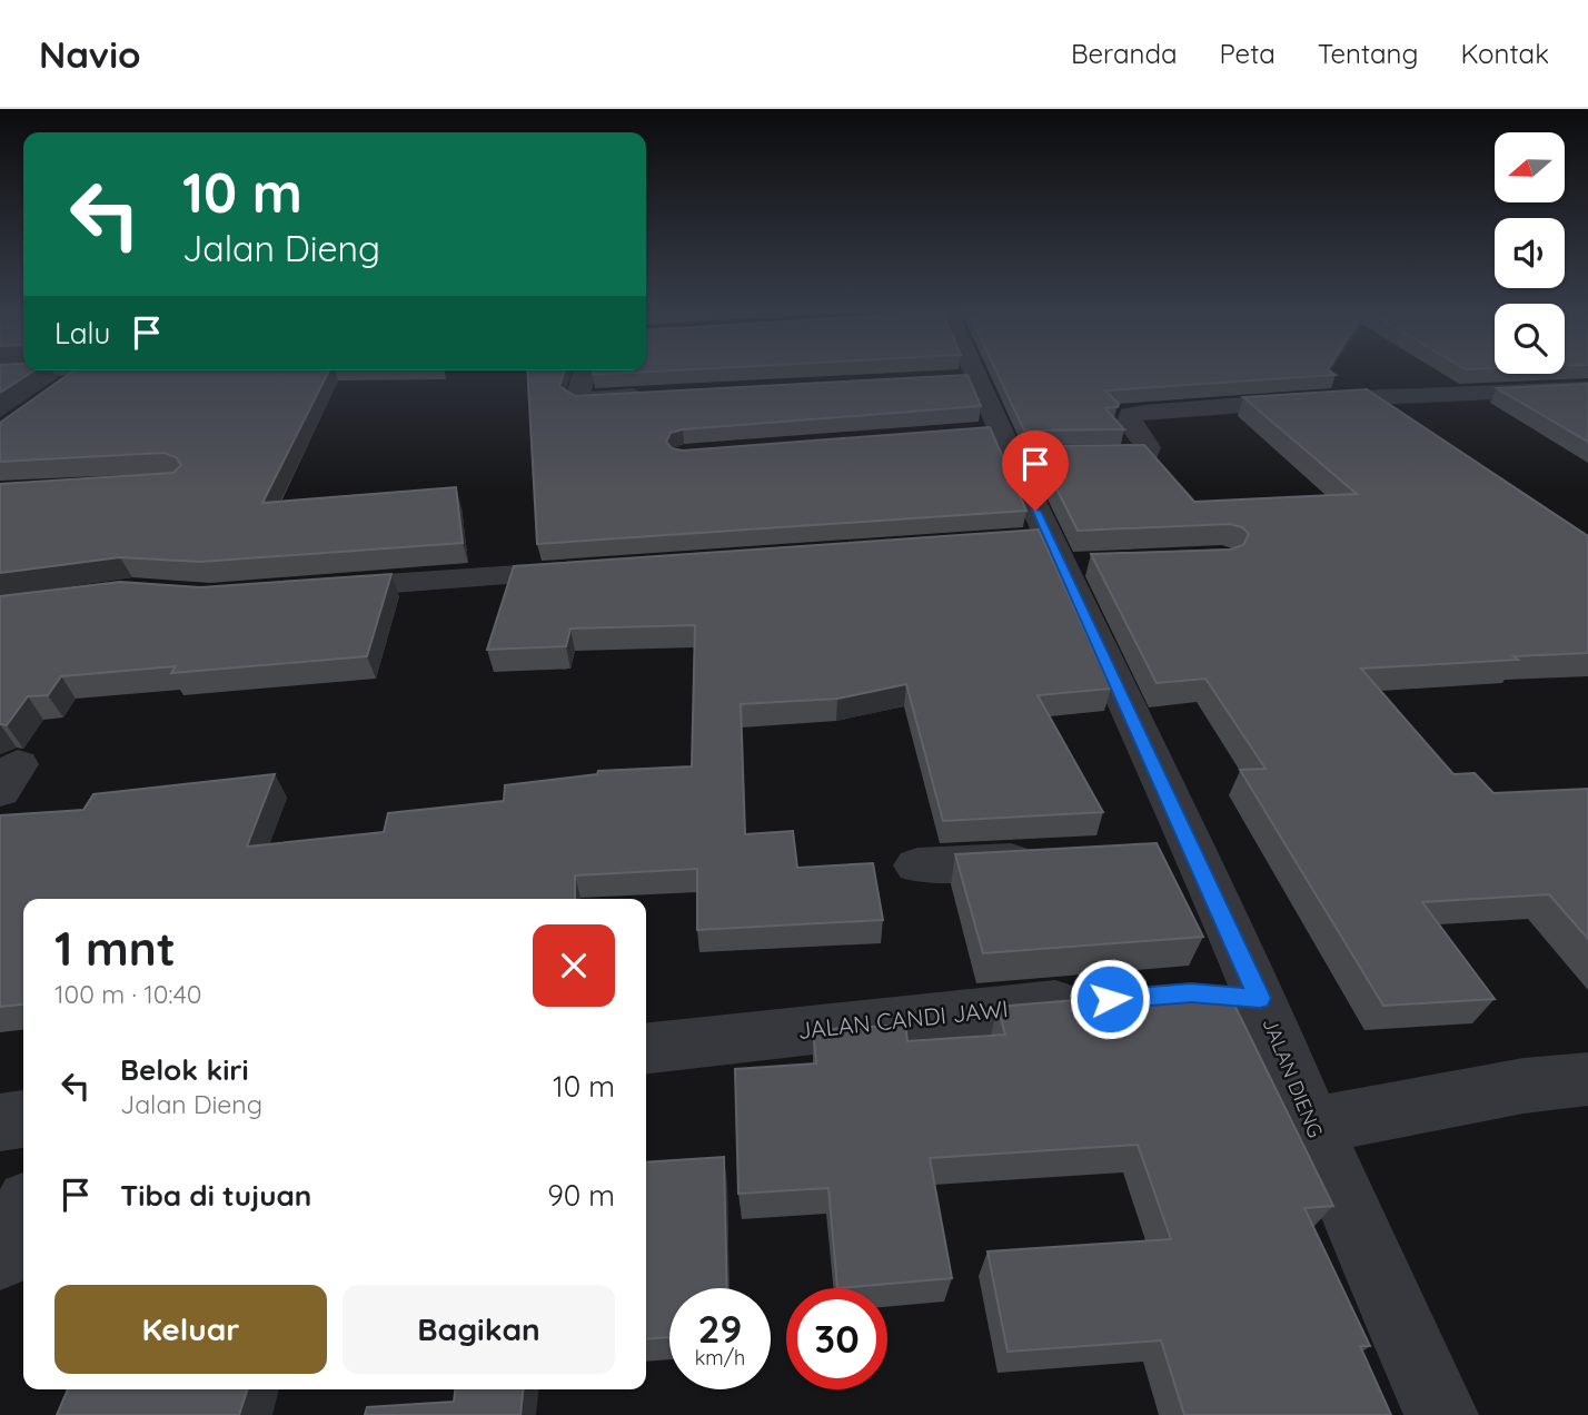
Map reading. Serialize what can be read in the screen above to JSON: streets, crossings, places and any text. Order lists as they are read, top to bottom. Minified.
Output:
{"streets":{"street":["JALAN CANDI JAWI","JALAN DIENG"]},"north":"left","page":{"header":"Navio","nav":["Beranda","Peta","Tentang","Kontak"],"turn":["10 m","Jalan Dieng"],"then":"Lalu","heading":["1 mnt","100 m · 10:40"],"list":[{"name":"Belok kiri","note":"Jalan Dieng","value":"10 m"},{"name":"Tiba di tujuan","value":"90 m"}],"buttons":["Keluar","Bagikan"],"speed":"29 km/h","limit":"30"}}
